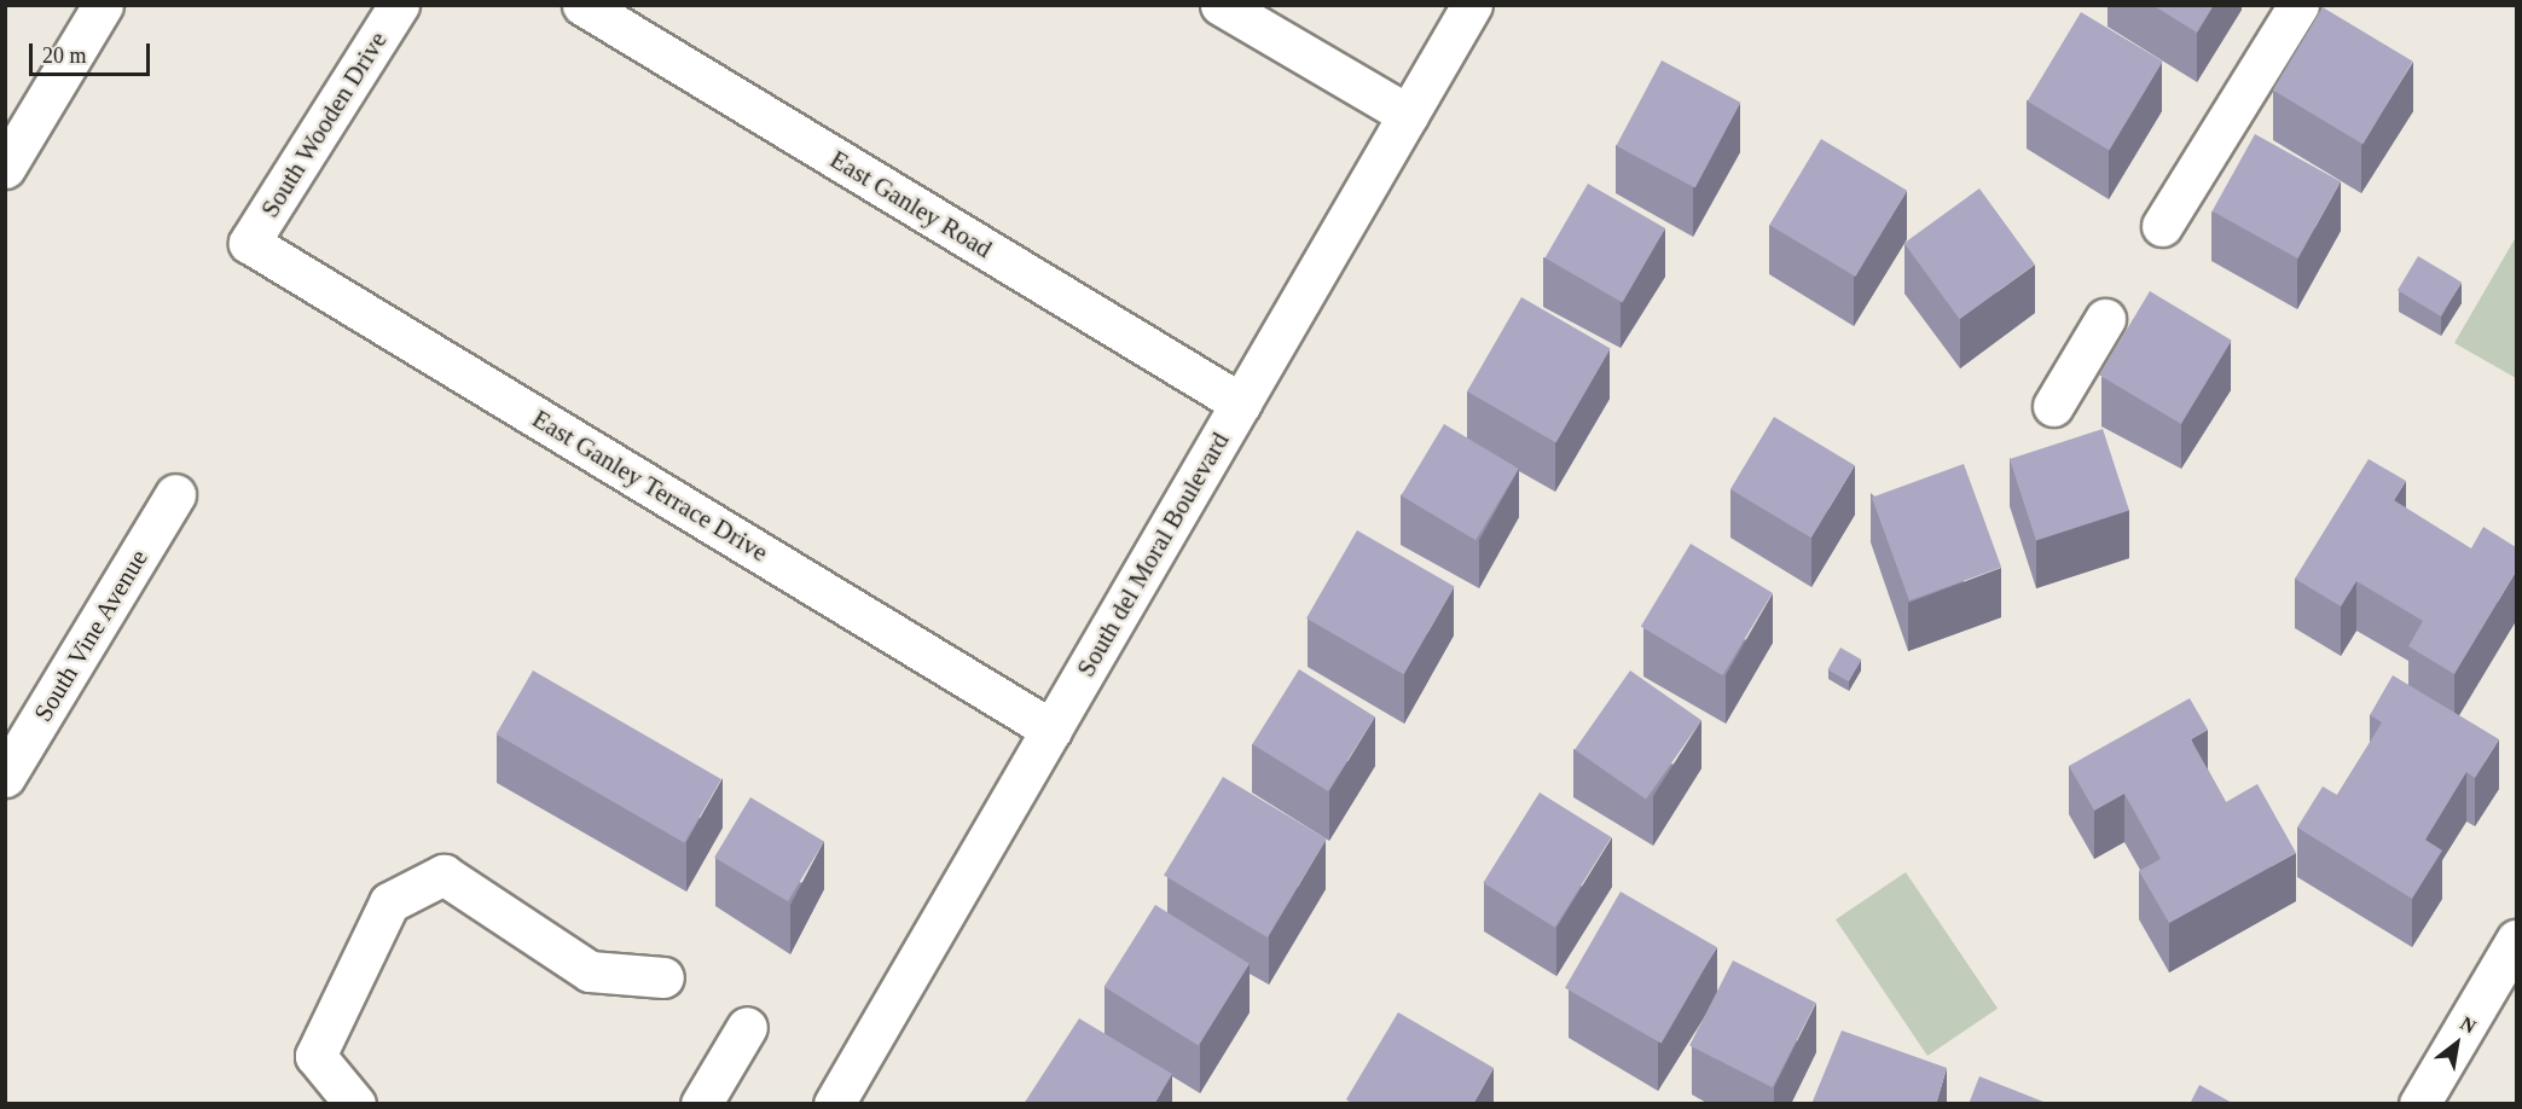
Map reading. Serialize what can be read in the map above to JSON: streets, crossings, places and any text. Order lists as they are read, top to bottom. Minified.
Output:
{"streets":{"street":["South Wooden Drive","East Ganley Road","East Ganley Terrace Drive","South del Moral Boulevard","South Vine Avenue"]},"crossings":[["South Wooden Drive","East Ganley Terrace Drive"],["East Ganley Road","South del Moral Boulevard"],["East Ganley Terrace Drive","South del Moral Boulevard"]],"scale_bar":"20 m","north":"top right"}
